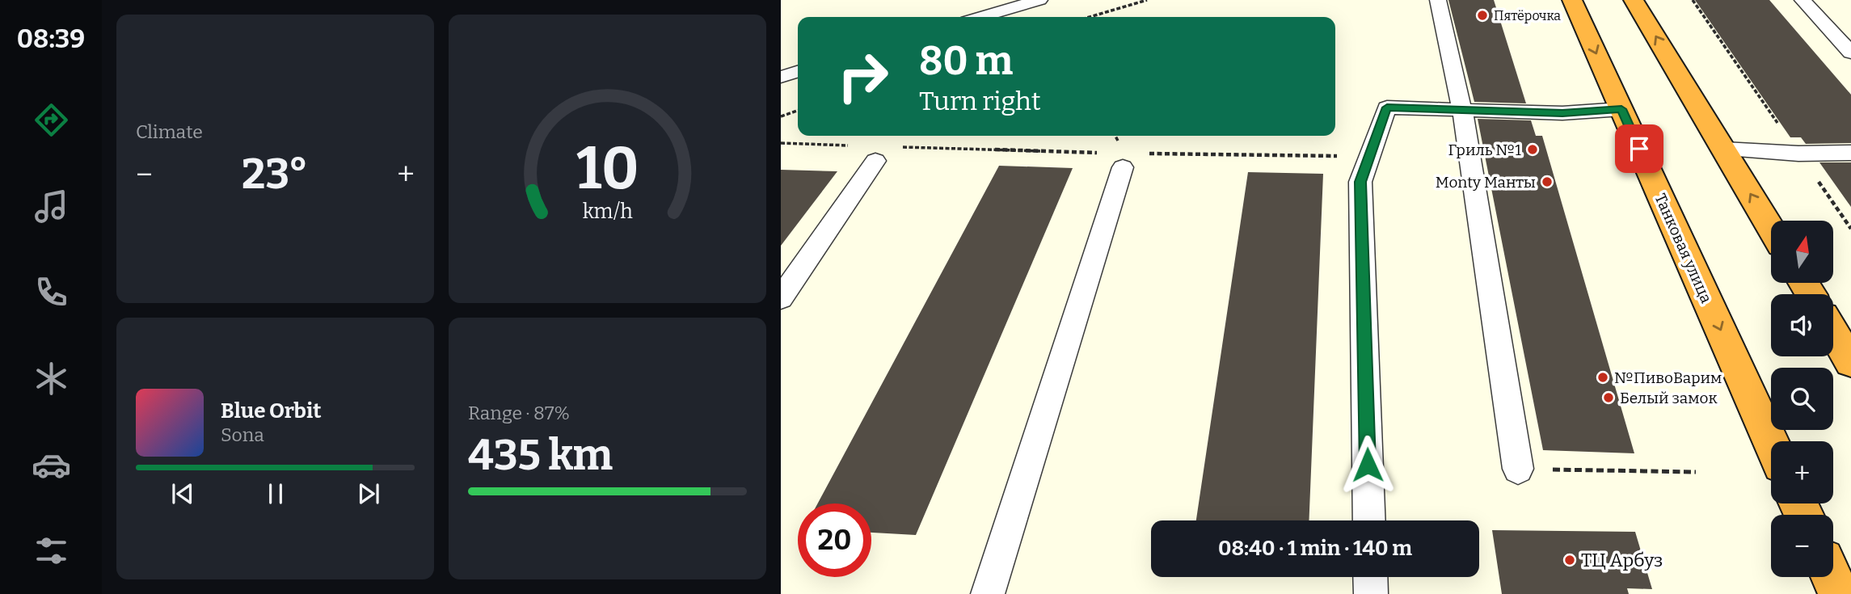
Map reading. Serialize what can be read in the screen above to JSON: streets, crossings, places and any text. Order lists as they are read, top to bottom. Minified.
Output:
{"streets":{"highway":["Танковая улица"]},"places":["Пятёрочка","Гриль №1","Monty Манты","№ПивоВарим","Белый замок","ТЦ Арбуз"],"north":"top","page":{"tabs":"08:39","tile":["Climate",["Range · 87%","435 km"]],"turn":["80 m","Turn right"],"heat":["−","23°","+"],"map_buttons":["+","−"],"song":["Blue Orbit","Sona"],"limit":"20","trip":"08:40 · 1 min · 140 m","gauge":["10","km/h"]}}
